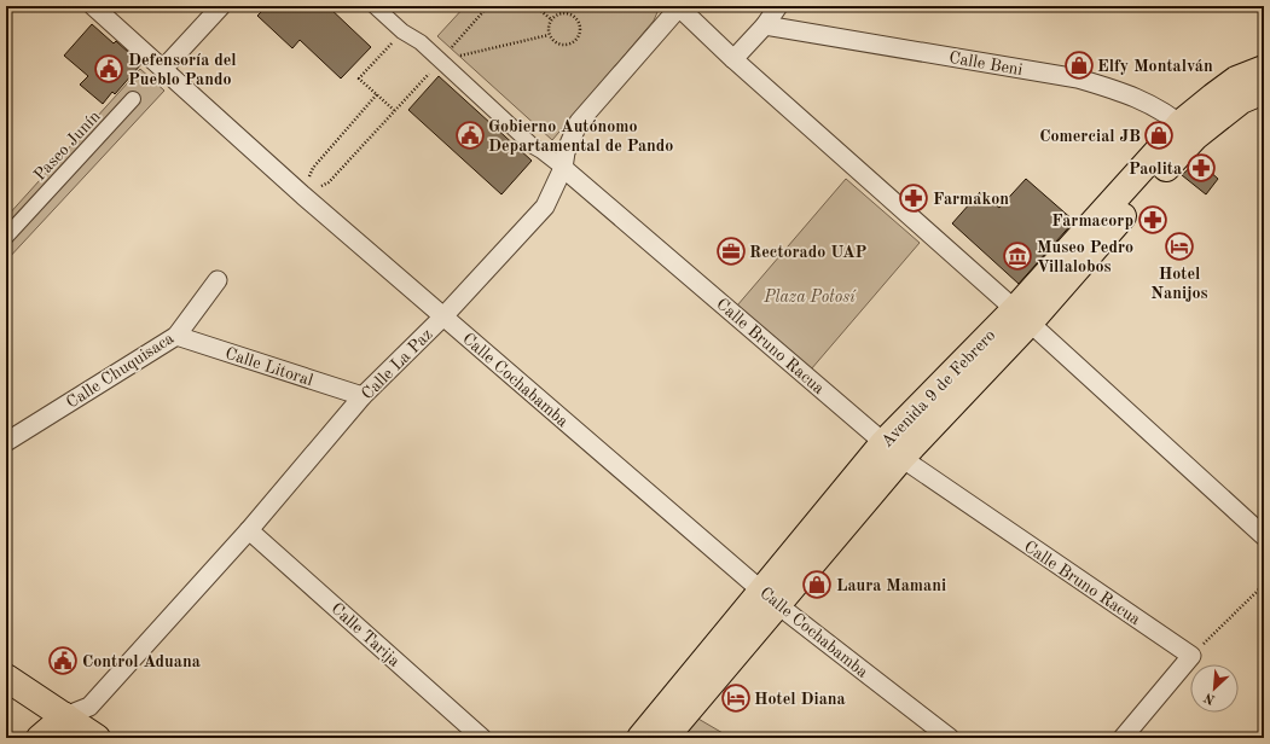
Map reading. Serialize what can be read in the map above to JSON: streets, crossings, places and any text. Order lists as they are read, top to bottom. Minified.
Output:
{"streets":{"main road":["Avenida 9 de Febrero"],"street":["Calle Beni","Paseo Junín","Calle Bruno Racua","Calle La Paz","Calle Litoral","Calle Chuquisaca","Calle Cochabamba","Calle Tarija"]},"crossings":[["Calle Beni","Avenida 9 de Febrero"],["Calle Bruno Racua","Calle La Paz"],["Calle Bruno Racua","Avenida 9 de Febrero"],["Calle La Paz","Calle Litoral"],["Calle La Paz","Calle Cochabamba"],["Calle La Paz","Calle Tarija"],["Calle Litoral","Calle Chuquisaca"],["Calle Cochabamba","Avenida 9 de Febrero"]],"parks":["Plaza Potosí"],"places":{"shop":["Elfy Montalván","Comercial JB","Laura Mamani"],"public building":["Defensoría del Pueblo Pando","Gobierno Autónomo Departamental de Pando","Control Aduana"],"pharmacy":["Paolita","Farmakon","Farmacorp"],"hotel":["Hotel Nanijos","Hotel Diana"],"office":["Rectorado UAP"],"museum":["Museo Pedro Villalobos"]},"north":"bottom left"}
